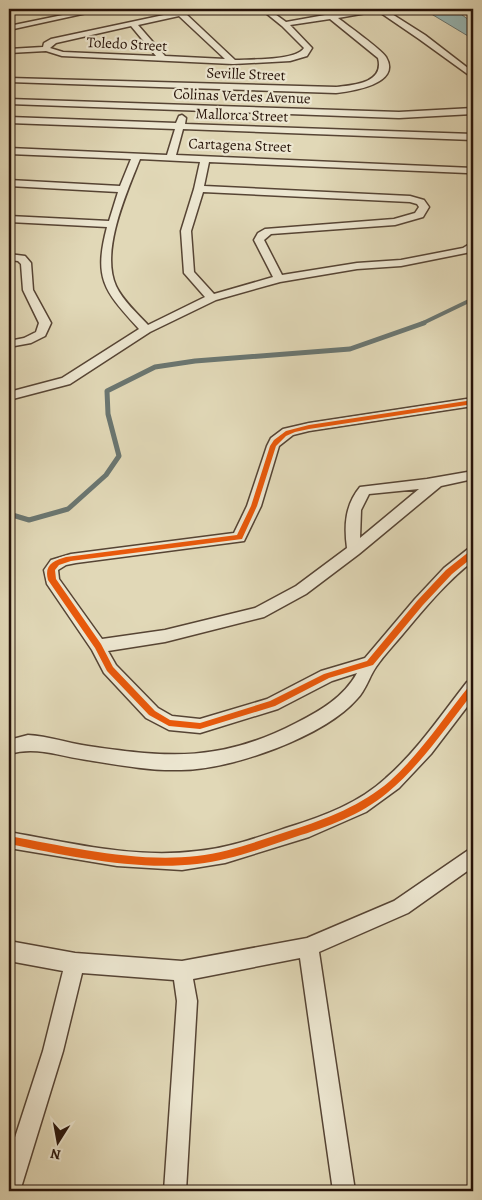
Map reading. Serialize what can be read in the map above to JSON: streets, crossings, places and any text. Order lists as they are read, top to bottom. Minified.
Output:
{"streets":{"street":["Toledo Street","Seville Street","Colinas Verdes Avenue","Mallorca Street","Cartagena Street"]},"crossings":[["Toledo Street","Seville Street"],["Toledo Street","Colinas Verdes Avenue"],["Seville Street","Colinas Verdes Avenue"]],"north":"bottom"}
